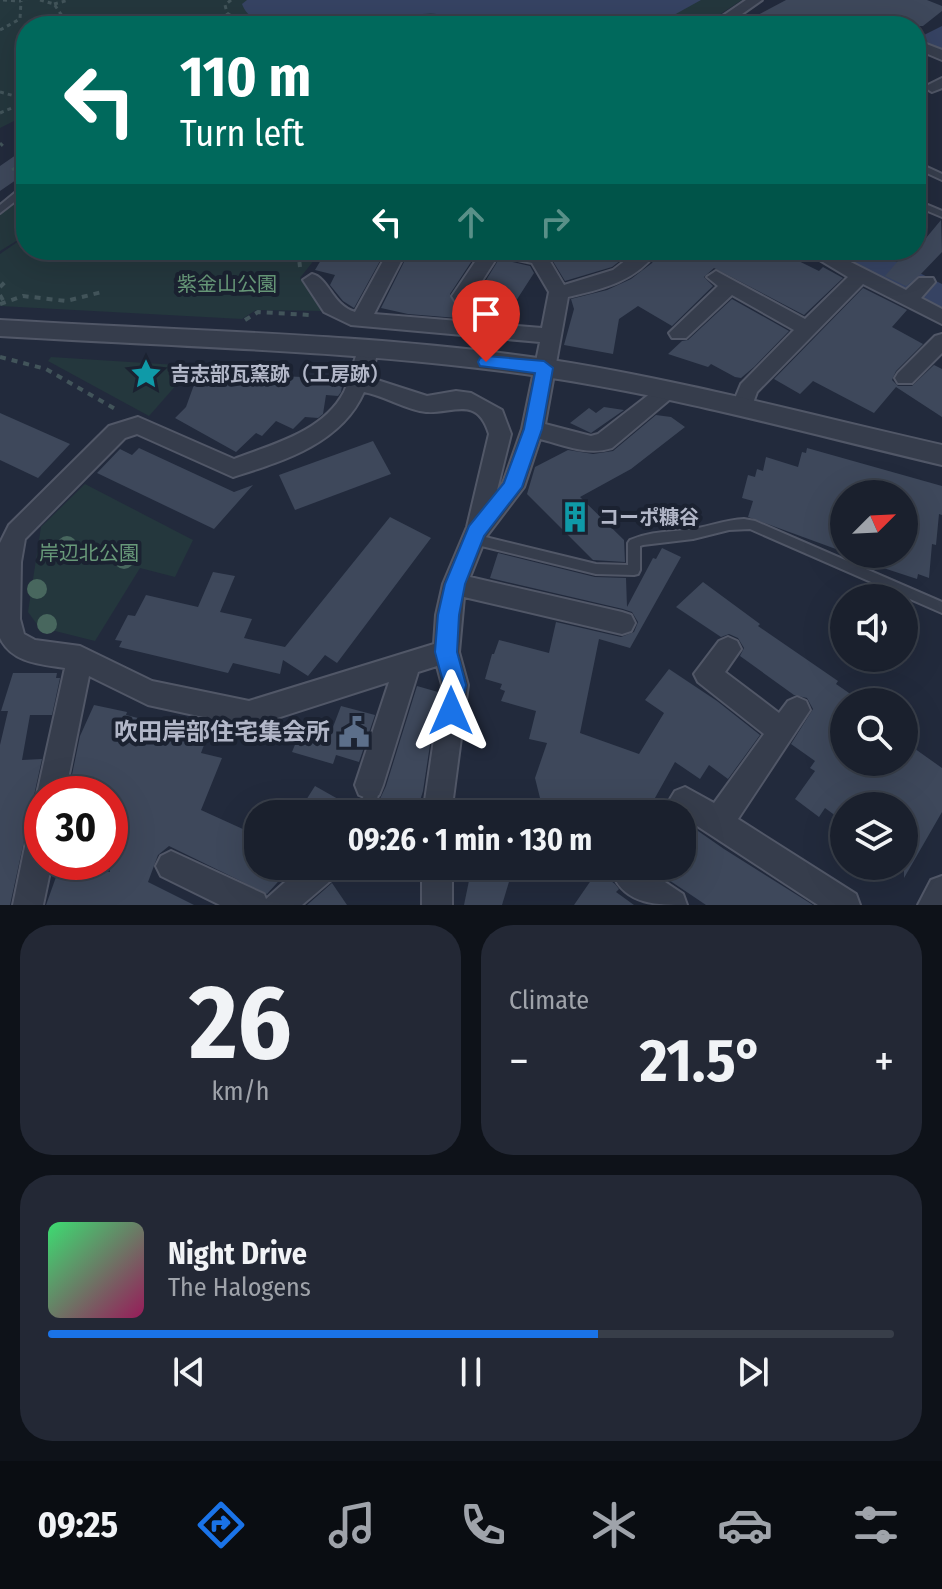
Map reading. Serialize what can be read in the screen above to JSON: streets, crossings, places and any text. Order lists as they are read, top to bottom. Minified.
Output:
{"parks":["紫金山公園","岸辺北公園"],"places":{"place":["吉志部瓦窯跡（工房跡）"],"building":["コーポ糠谷"],"public building":["吹田岸部住宅集会所"]},"north":"top right","page":{"turn":["110 m","Turn left"],"limit":"30","trip":"09:26 · 1 min · 130 m","tile":[["26","km/h"],"Climate"],"heat":["−","21.5°","+"],"song":["Night Drive","The Halogens"],"tabs":"09:25"}}
